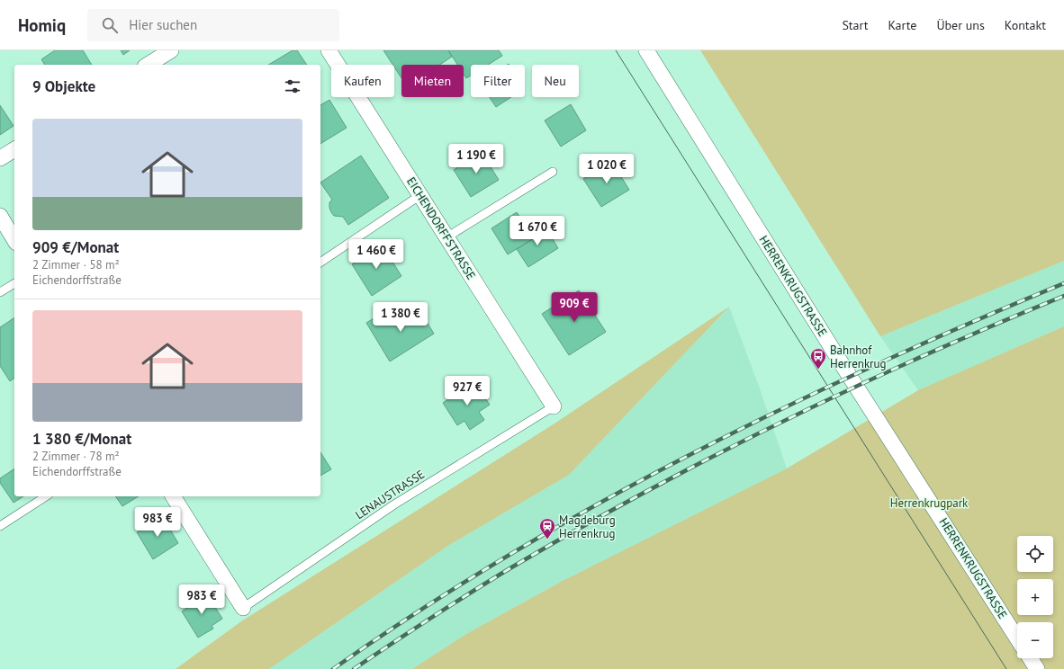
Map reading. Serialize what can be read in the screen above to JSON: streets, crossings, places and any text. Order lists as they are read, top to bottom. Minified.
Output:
{"streets":{"street":["EICHENDORFFSTRASSE","HERRENKRUGSTRASSE"],"lane":["LENAUSTRASSE"]},"crossings":[["EICHENDORFFSTRASSE","LENAUSTRASSE"]],"parks":["Herrenkrugpark"],"places":{"bus stop":["Bahnhof Herrenkrug"],"station":["Magdeburg Herrenkrug"]},"page":{"header":"Homiq","search":"Hier suchen","nav":["Start","Karte","Über uns","Kontakt"],"chip":["Kaufen","Mieten","Filter","Neu"],"heading":"9 Objekte","list":[{"name":"909 €/Monat","note":"2 Zimmer · 58 m² · Eichendorffstraße"},{"name":"1 380 €/Monat","note":"2 Zimmer · 78 m² · Eichendorffstraße"}],"price":["1 190 €","1 020 €","1 670 €","1 460 €","909 €","1 380 €","927 €","983 €","983 €"],"map_buttons":["+","−"]}}
